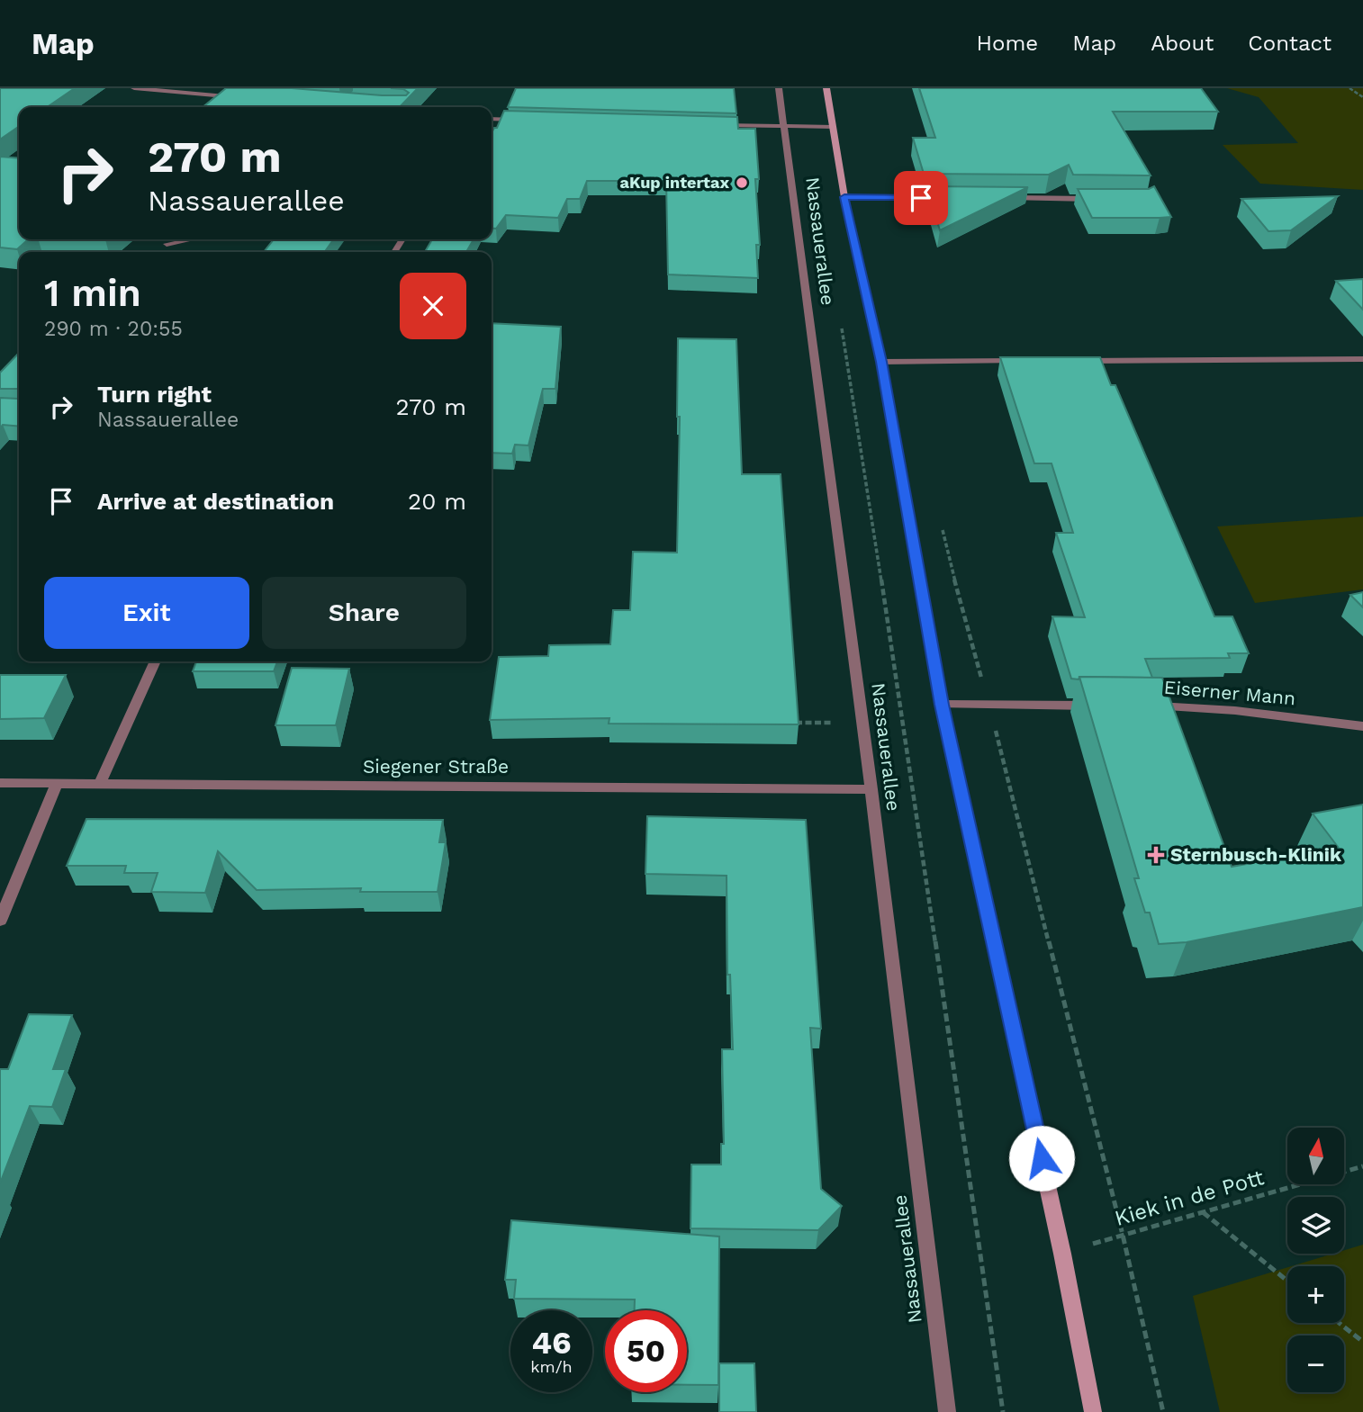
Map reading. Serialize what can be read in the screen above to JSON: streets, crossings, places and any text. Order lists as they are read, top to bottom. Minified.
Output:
{"streets":{"main road":["Nassauerallee"],"street":["Eiserner Mann","Siegener Straße"],"path":["Kiek in de Pott"]},"crossings":[["Nassauerallee","Siegener Straße"],["Nassauerallee","Kiek in de Pott"]],"places":{"other":["aKup intertax"],"health":["Sternbusch-Klinik"]},"north":"top","page":{"header":"Map","nav":["Home","Map","About","Contact"],"turn":["270 m","Nassauerallee"],"heading":["1 min","290 m · 20:55"],"list":[{"name":"Turn right","note":"Nassauerallee","value":"270 m"},{"name":"Arrive at destination","value":"20 m"}],"buttons":["Exit","Share"],"map_buttons":["+","−"],"speed":"46 km/h","limit":"50"}}
